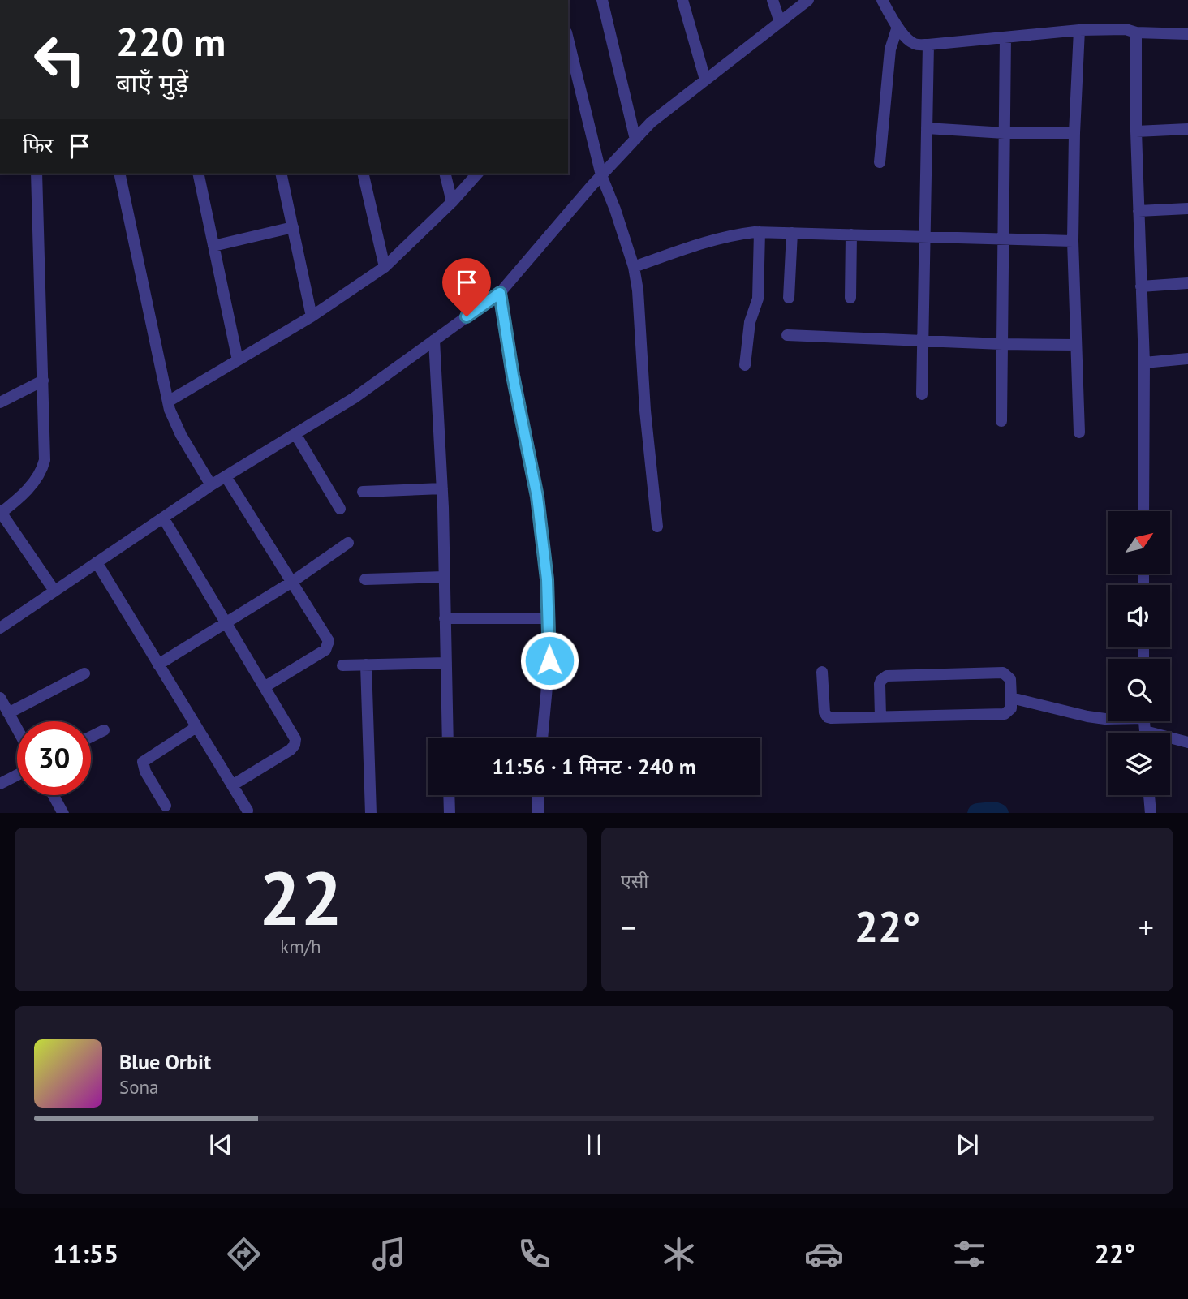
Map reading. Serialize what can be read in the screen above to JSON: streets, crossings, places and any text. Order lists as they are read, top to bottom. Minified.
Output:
{"north":"top right","page":{"turn":["220 m","बाएँ मुड़ें"],"then":"फिर","limit":"30","trip":"11:56 · 1 मिनट · 240 m","tile":[["22","km/h"],"एसी"],"heat":["−","22°","+"],"song":["Blue Orbit","Sona"],"tabs":["11:55","22°"]}}
